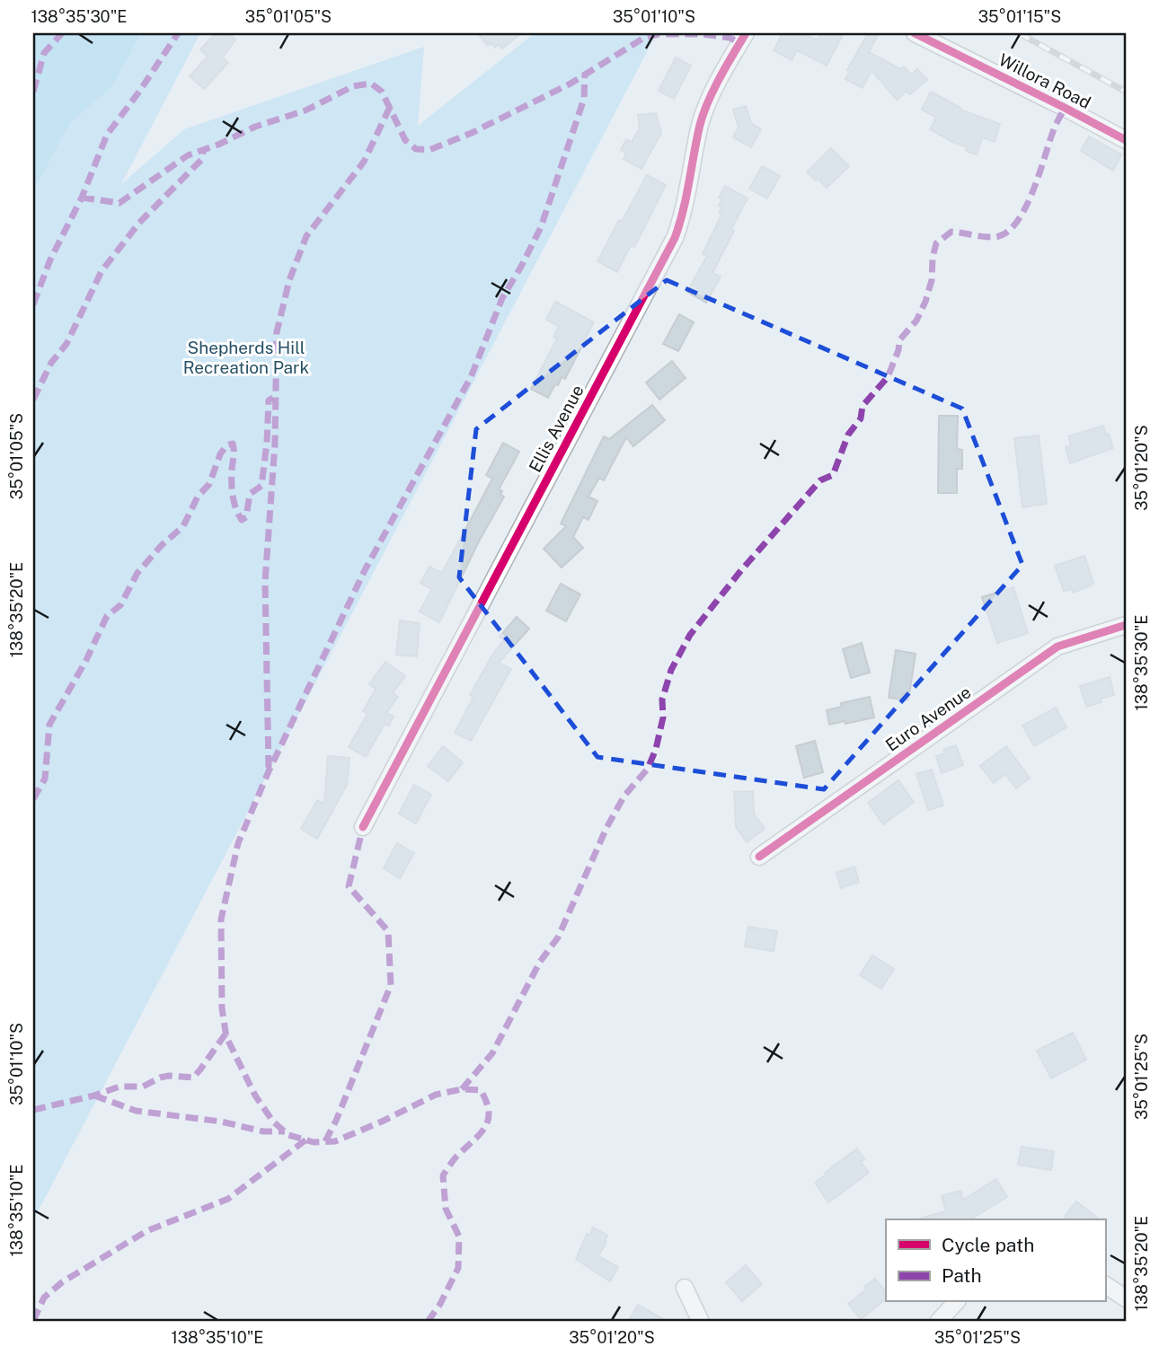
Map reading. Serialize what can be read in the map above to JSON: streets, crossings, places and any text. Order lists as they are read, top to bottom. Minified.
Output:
{"streets":{"street":["Willora Road","Ellis Avenue","Euro Avenue"]},"parks":["Shepherds Hill Recreation Park"],"legend":["Cycle path","Path"],"coordinates":["138°35'30\"E","35°01'05\"S","35°01'10\"S","35°01'15\"S","35°01'20\"S","138°35'20\"E","35°01'25\"S","138°35'10\"E"]}
